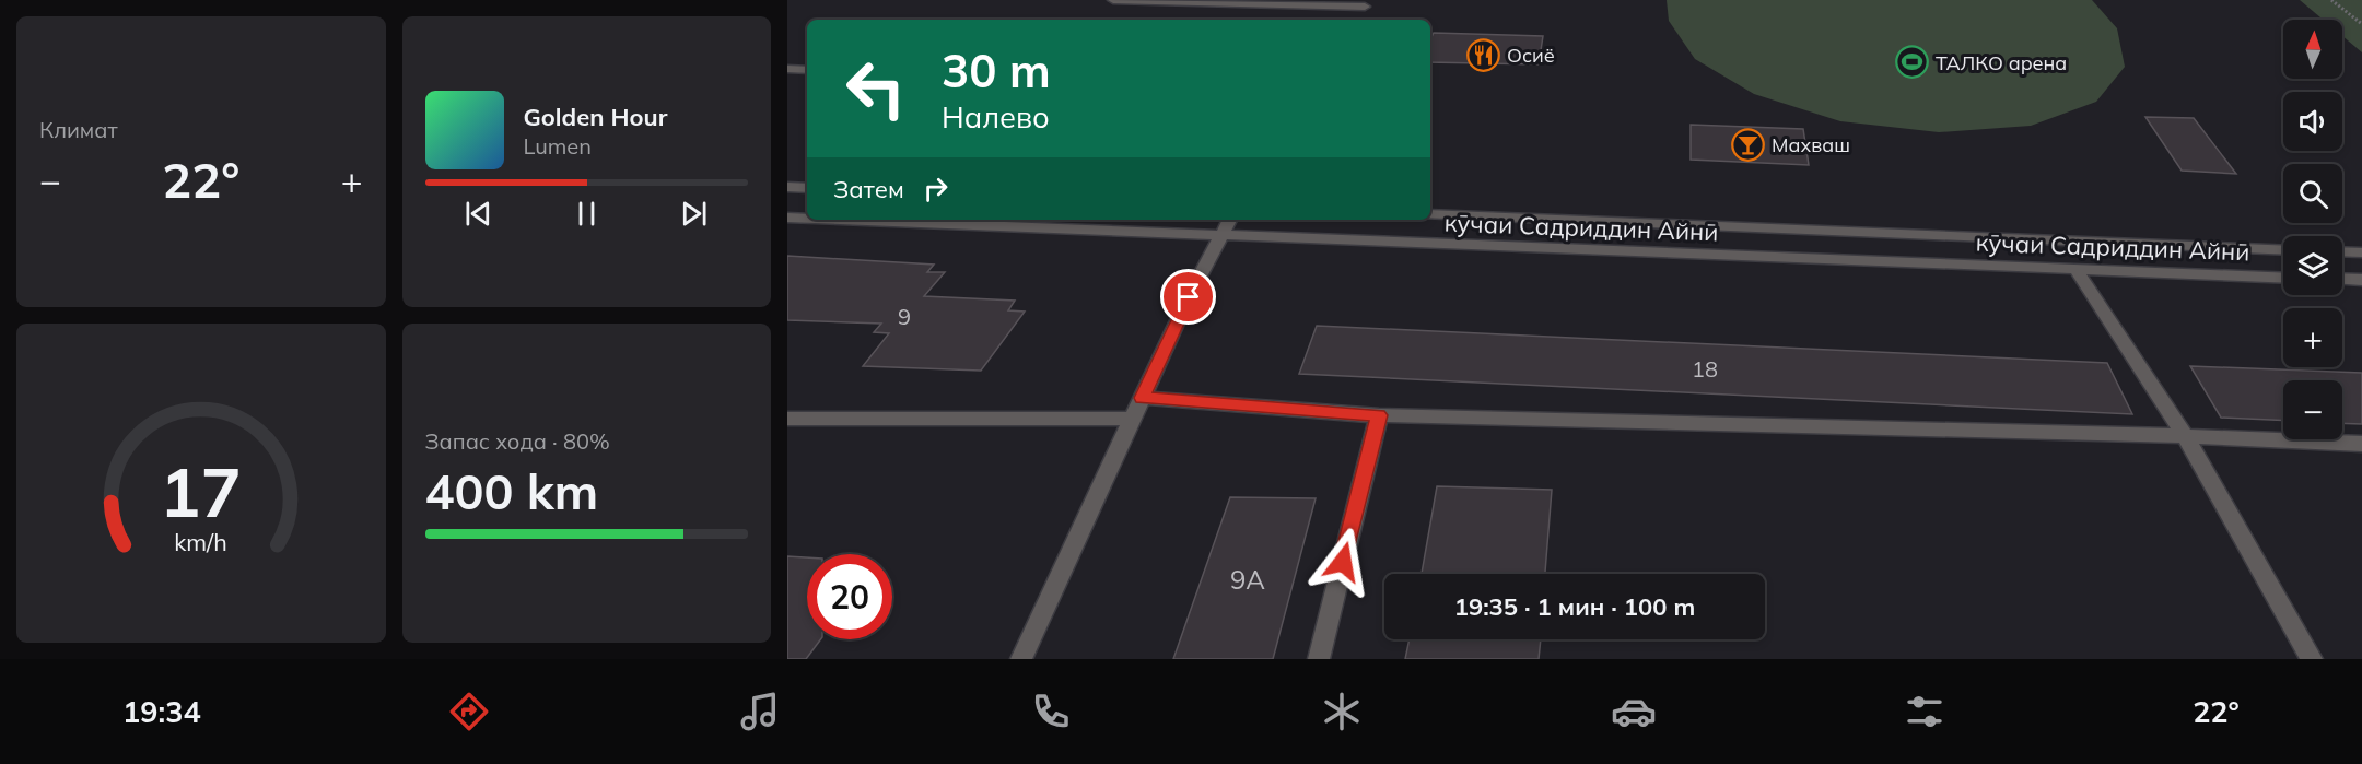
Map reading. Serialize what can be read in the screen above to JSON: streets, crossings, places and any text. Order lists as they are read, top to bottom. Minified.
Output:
{"streets":{"street":["кӯчаи Садриддин Айнӣ"]},"places":{"restaurant":["Осиё"],"sports":["ТАЛКО арена"],"bar":["Махваш"]},"house_numbers":["9","18","9А"],"north":"top","page":{"tile":["Климат",["Запас хода · 80%","400 km"]],"map_buttons":["+","−"],"turn":["30 m","Налево"],"song":["Golden Hour","Lumen"],"heat":["−","22°","+"],"then":"Затем","limit":"20","trip":"19:35 · 1 мин · 100 m","tabs":["19:34","22°"],"gauge":["17","km/h"]}}
